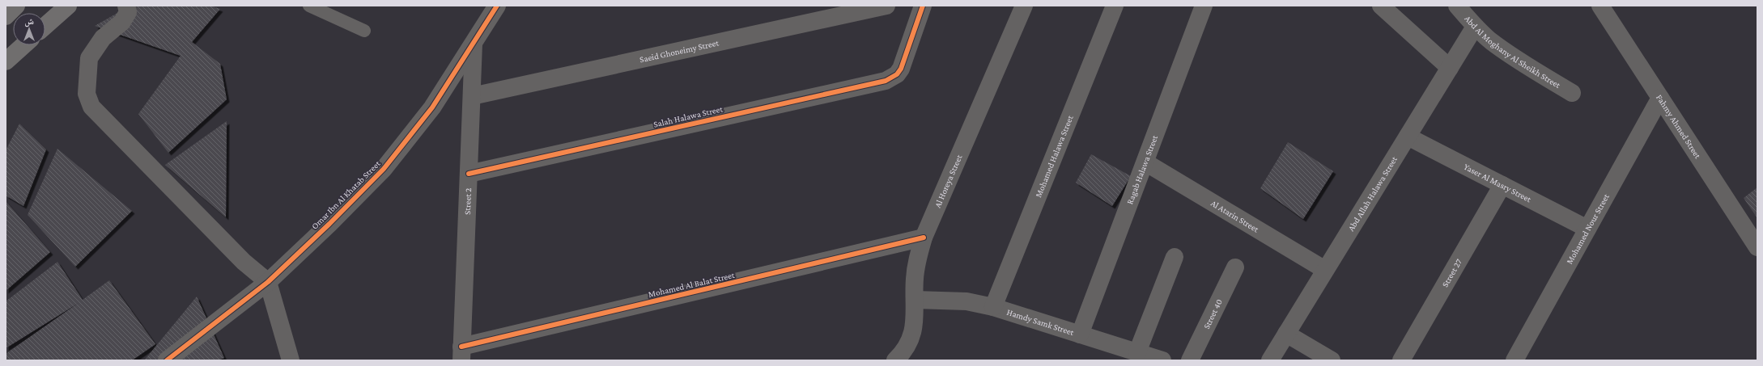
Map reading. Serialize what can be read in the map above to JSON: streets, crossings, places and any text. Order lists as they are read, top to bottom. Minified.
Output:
{"streets":{"street":["Saeid Ghoneimy Street","Abd Al Moghany Al Sheikh Street","Salah Halawa Street","Fahmy Ahmed Street","Mohamed Halawa Street","Ragab Halawa Street","Al Horeya Street","Yaser Al Masry Street","Abd Allah Halawa Street","Omar Ibn Al Khatab Street","Street 2","Al Atarin Street","Mohamed Nour Street","Street 27","Mohamed Al Balat Street","Street 40","Hamdy Samk Street"]},"crossings":[["Saeid Ghoneimy Street","Street 2"],["Abd Al Moghany Al Sheikh Street","Abd Allah Halawa Street"],["Salah Halawa Street","Street 2"],["Fahmy Ahmed Street","Mohamed Nour Street"],["Mohamed Halawa Street","Hamdy Samk Street"],["Ragab Halawa Street","Al Atarin Street"],["Ragab Halawa Street","Hamdy Samk Street"],["Al Horeya Street","Mohamed Al Balat Street"],["Al Horeya Street","Hamdy Samk Street"],["Yaser Al Masry Street","Abd Allah Halawa Street"],["Yaser Al Masry Street","Mohamed Nour Street"],["Yaser Al Masry Street","Street 27"],["Abd Allah Halawa Street","Al Atarin Street"],["Omar Ibn Al Khatab Street","Street 2"],["Street 2","Mohamed Al Balat Street"]],"north":"top"}
